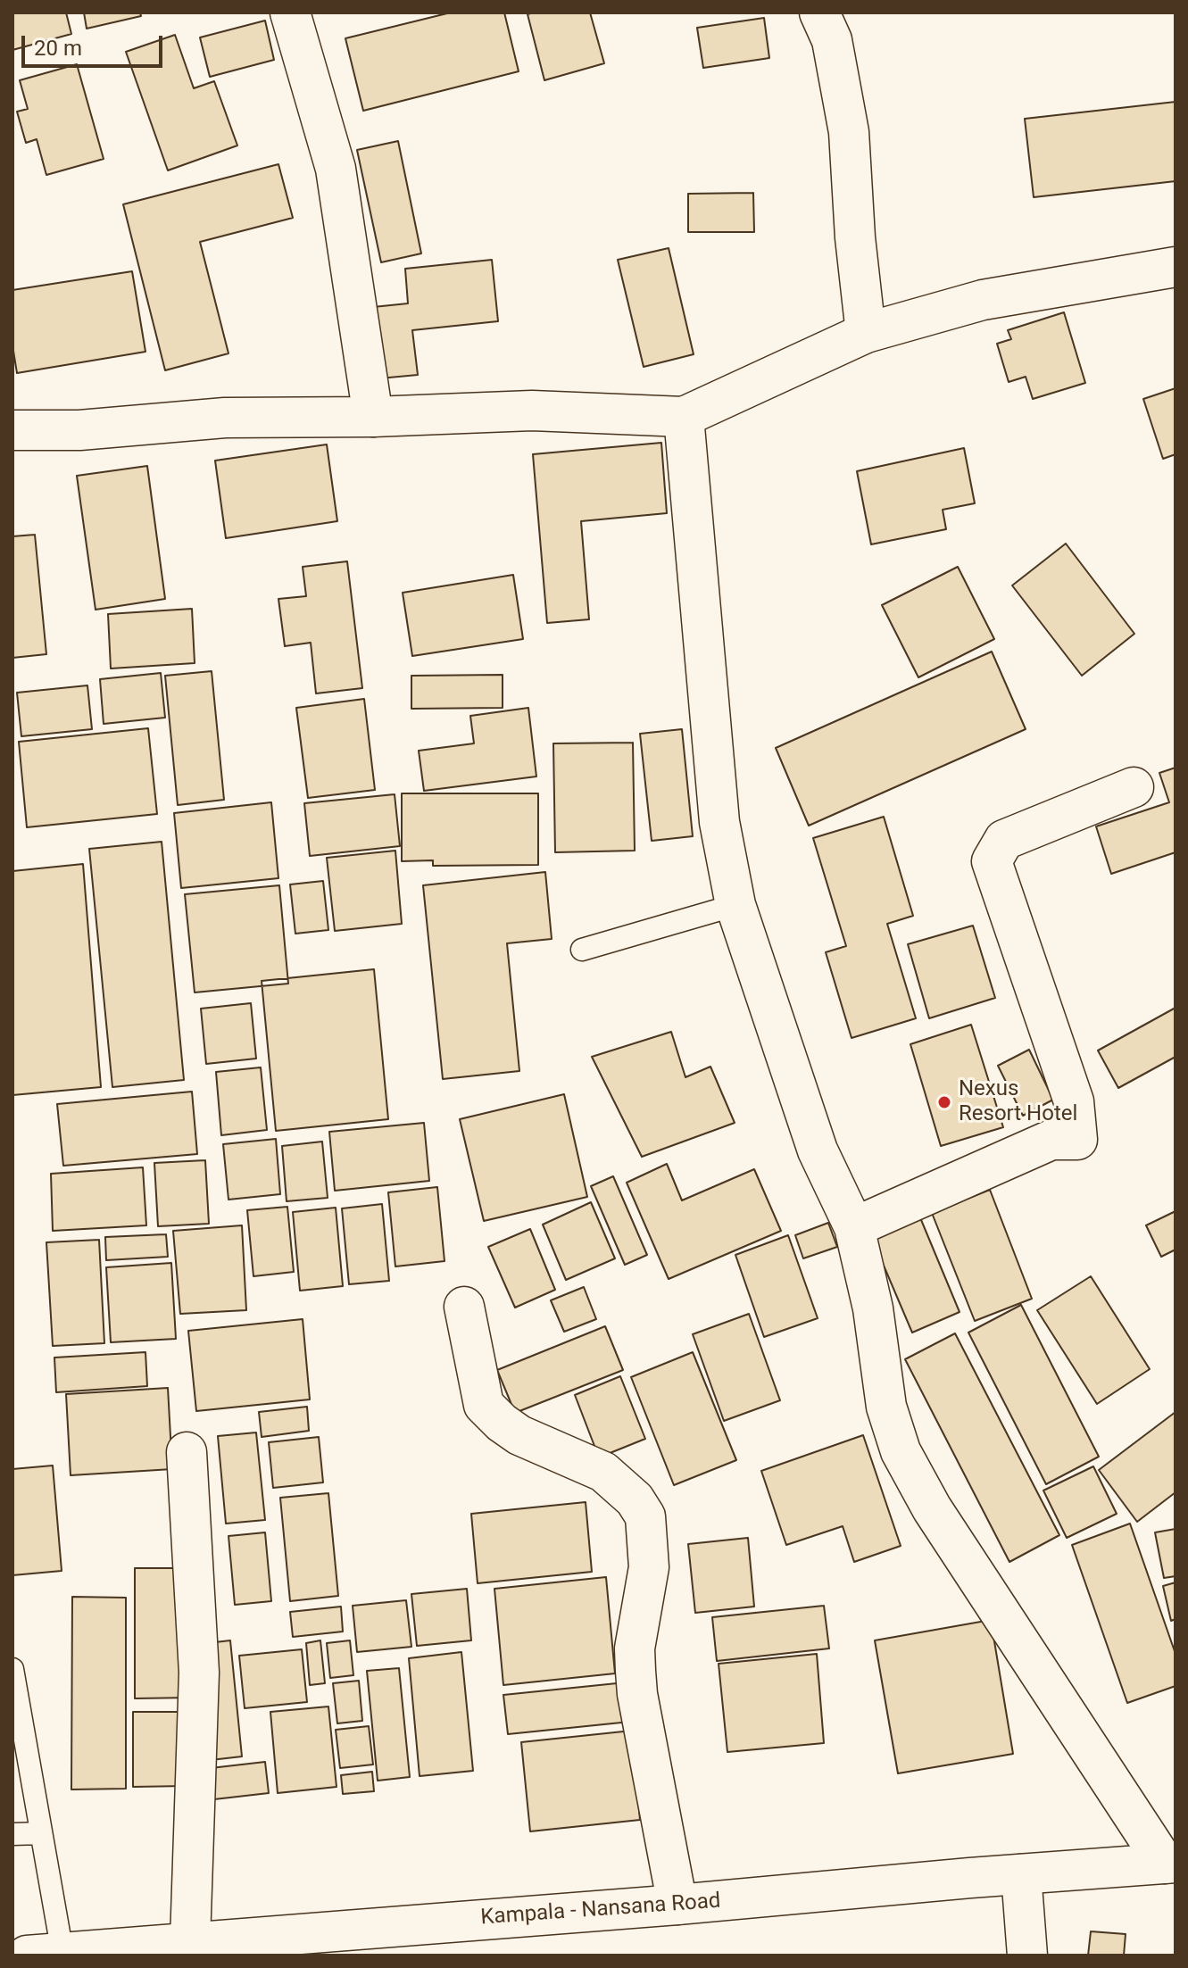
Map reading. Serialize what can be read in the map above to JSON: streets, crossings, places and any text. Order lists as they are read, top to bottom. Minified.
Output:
{"streets":{"street":["Kampala - Nansana Road"]},"places":["Nexus Resort Hotel"],"scale_bar":"20 m"}
